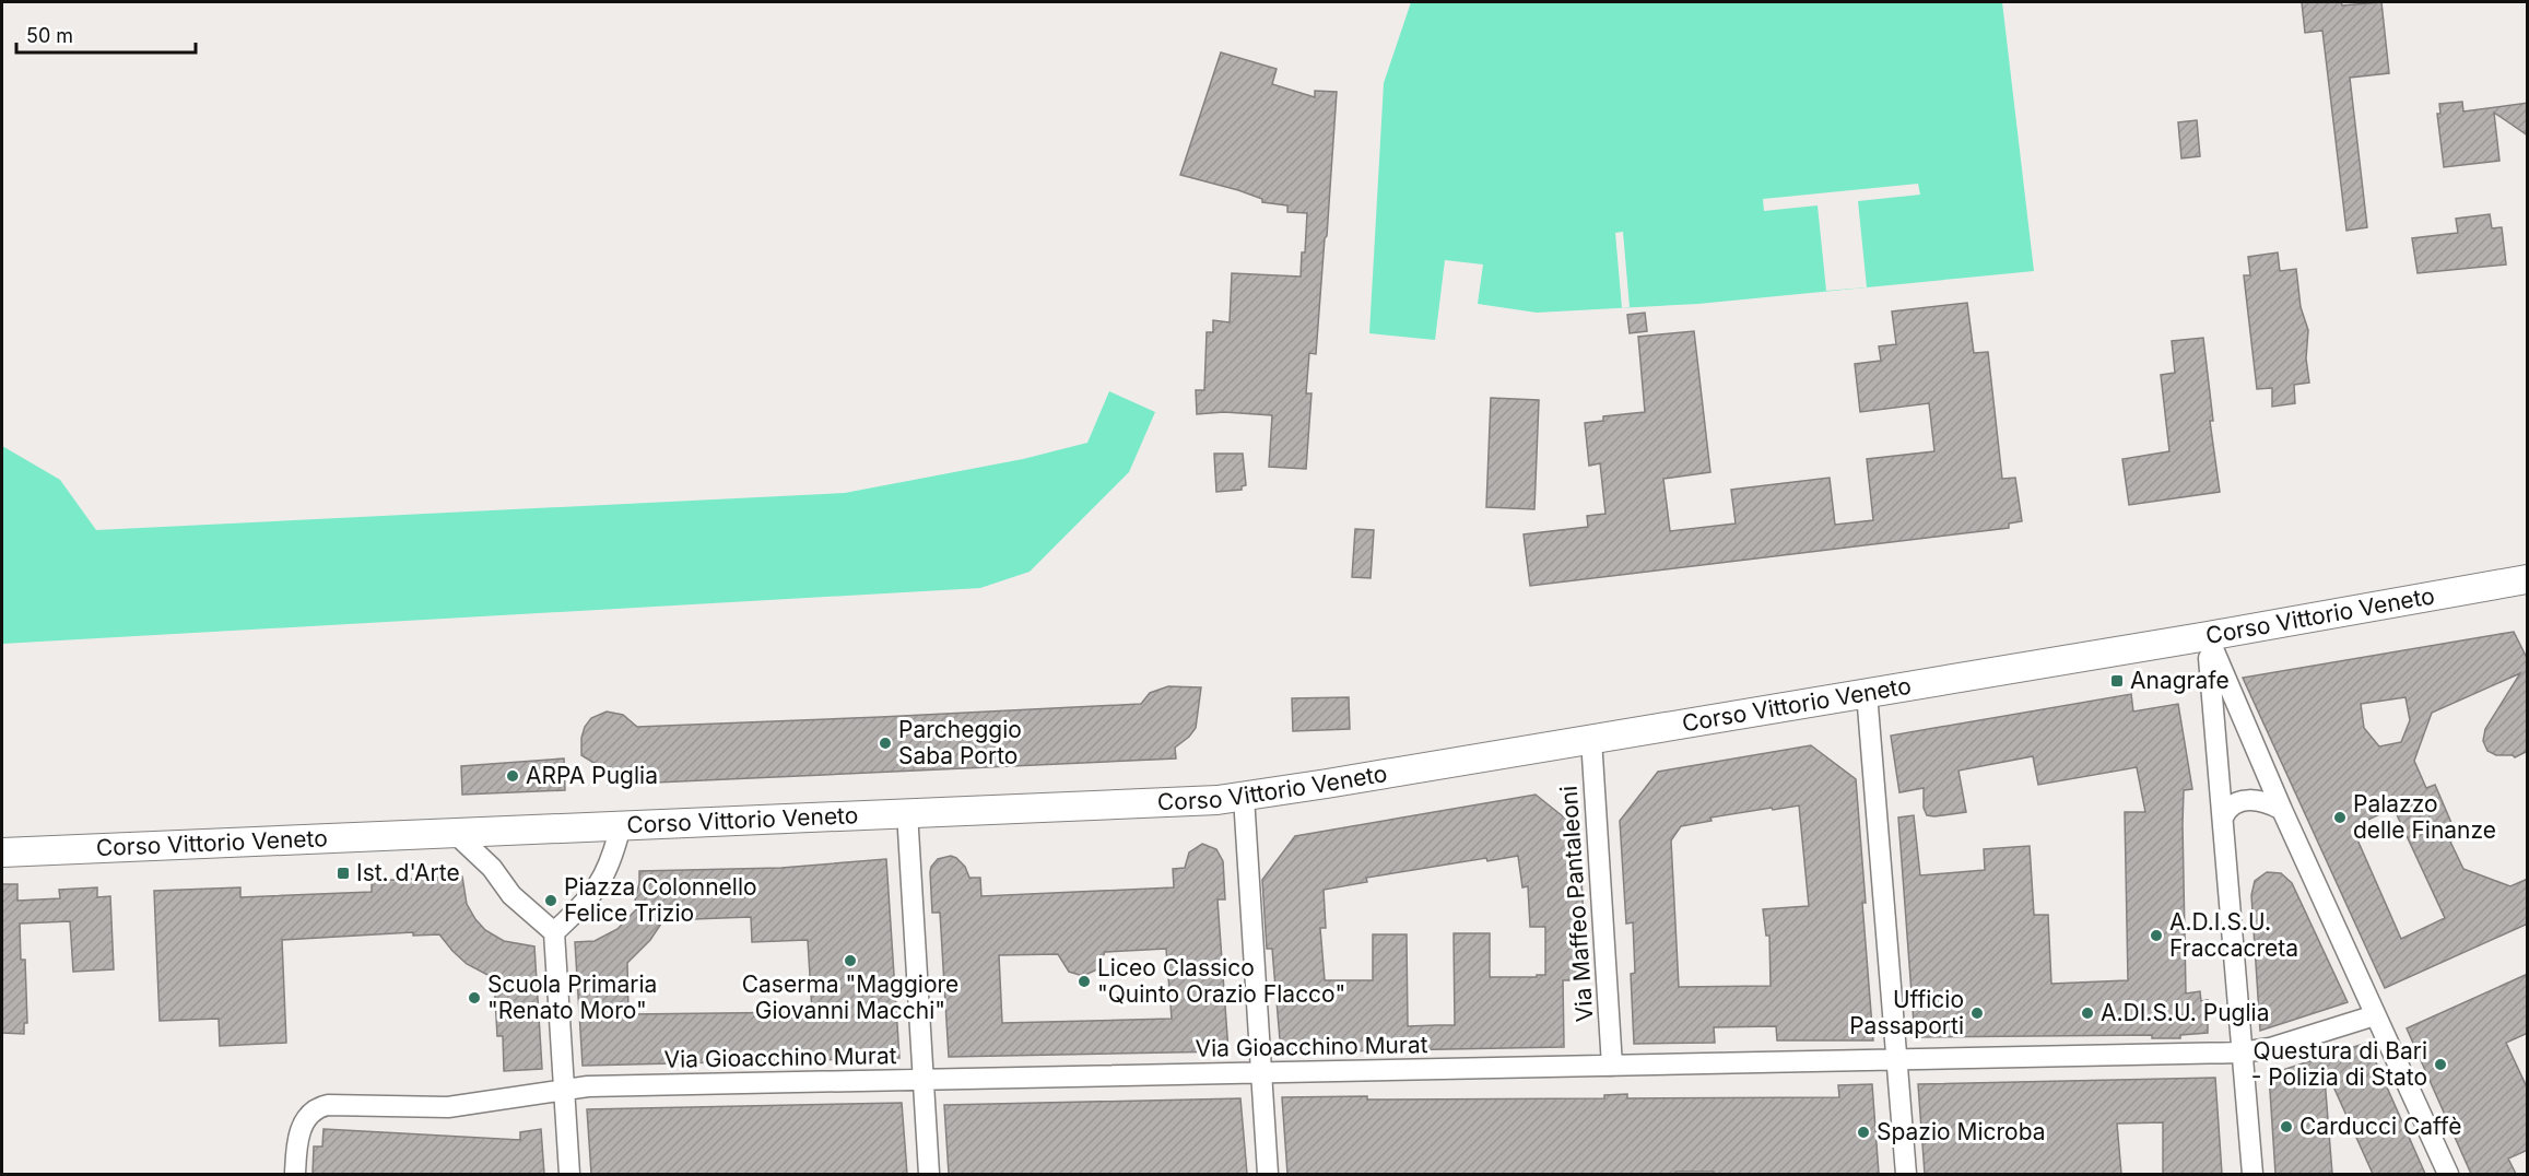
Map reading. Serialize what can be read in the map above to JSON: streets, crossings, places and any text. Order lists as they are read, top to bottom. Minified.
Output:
{"streets":{"main road":["Corso Vittorio Veneto"],"street":["Via Maffeo Pantaleoni","Via Gioacchino Murat"]},"crossings":[["Corso Vittorio Veneto","Via Maffeo Pantaleoni"],["Via Maffeo Pantaleoni","Via Gioacchino Murat"]],"places":{"transit":["Anagrafe","Ist. d'Arte"],"other":["Parcheggio Saba Porto","ARPA Puglia","Palazzo delle Finanze","Piazza Colonnello Felice Trizio","A.D.I.S.U. Fraccacreta","Caserma \"Maggiore Giovanni Macchi\"","Liceo Classico \"Quinto Orazio Flacco\"","Scuola Primaria \"Renato Moro\"","Ufficio Passaporti","A.DI.S.U. Puglia","Questura di Bari - Polizia di Stato","Carducci Caffè","Spazio Microba"]},"scale_bar":"50 m"}
